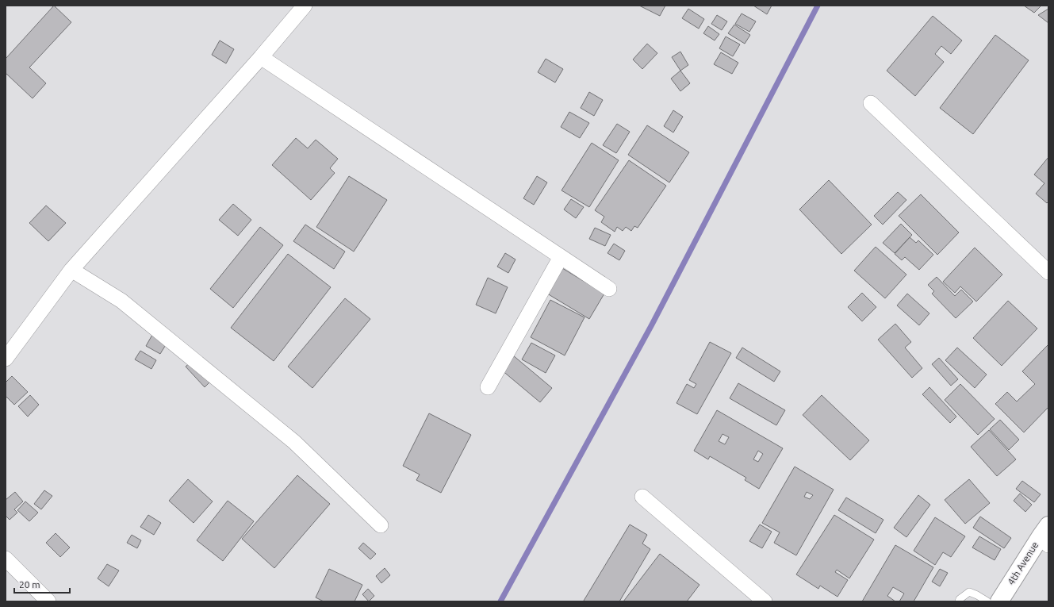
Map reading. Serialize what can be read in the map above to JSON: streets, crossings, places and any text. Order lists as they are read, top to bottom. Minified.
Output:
{"streets":{"main road":["4th Avenue"]},"scale_bar":"20 m"}
